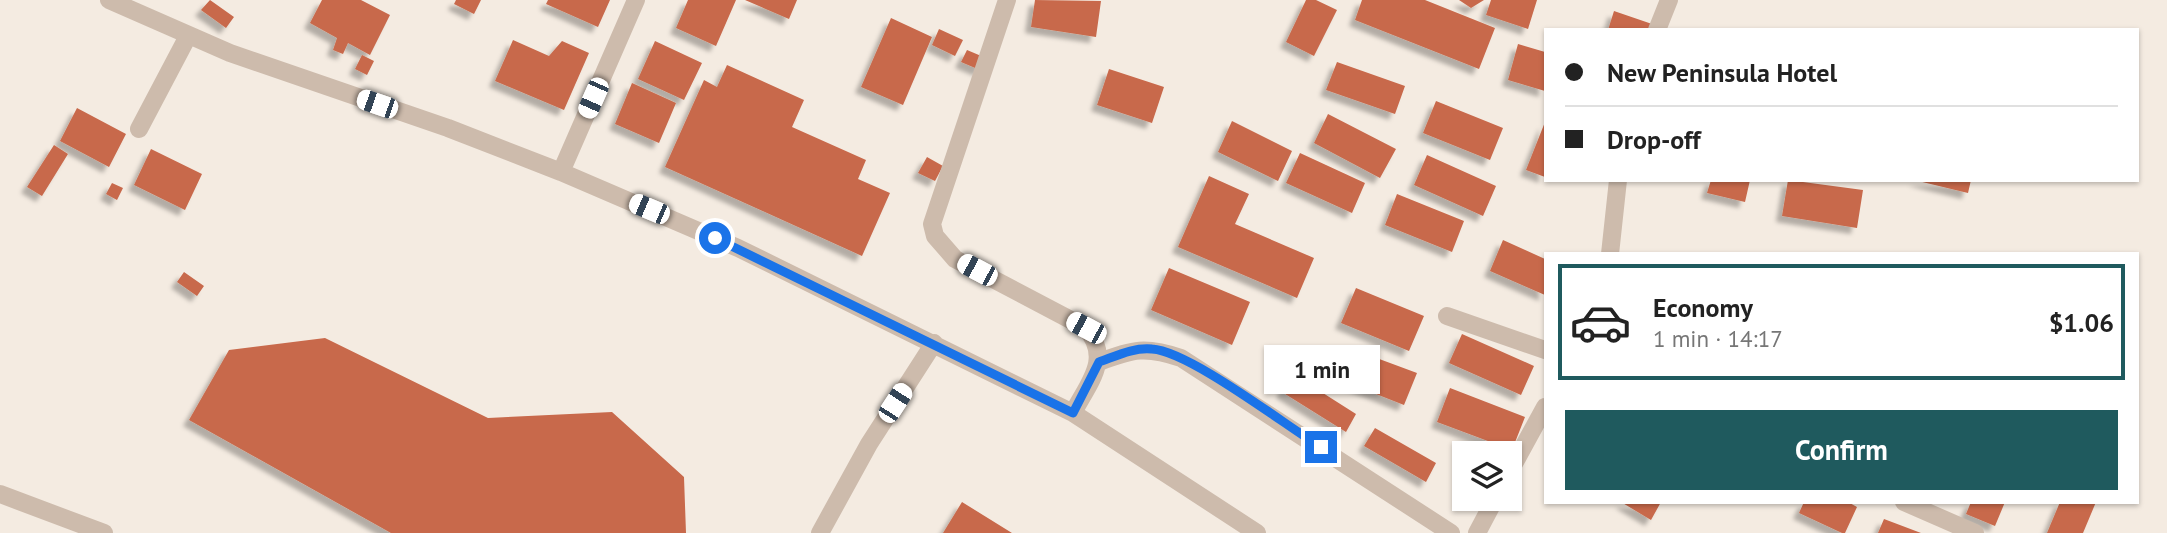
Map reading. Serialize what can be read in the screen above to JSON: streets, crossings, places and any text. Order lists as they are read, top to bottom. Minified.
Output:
{"page":{"banner":["New Peninsula Hotel","Drop-off"],"list":[{"name":"Economy","note":"1 min · 14:17","value":"$1.06"}],"bubble":"1 min","buttons":"Confirm"}}
